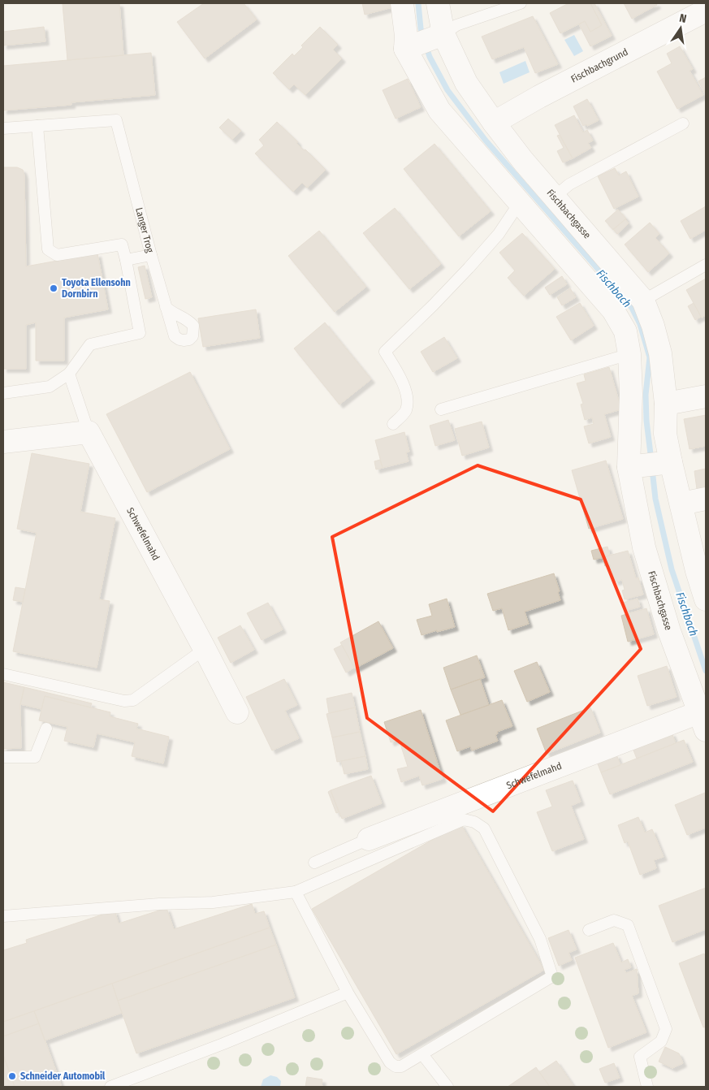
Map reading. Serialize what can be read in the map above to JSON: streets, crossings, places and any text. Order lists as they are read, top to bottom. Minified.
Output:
{"streets":{"street":["Fischbachgrund","Fischbachgasse","Schwefelmahd"],"lane":["Langer Trog"]},"crossings":[["Fischbachgrund","Fischbachgasse"],["Fischbachgasse","Schwefelmahd"]],"water":["Fischbach"],"places":["Toyota Ellensohn Dornbirn","Schneider Automobil"],"north":"top"}
